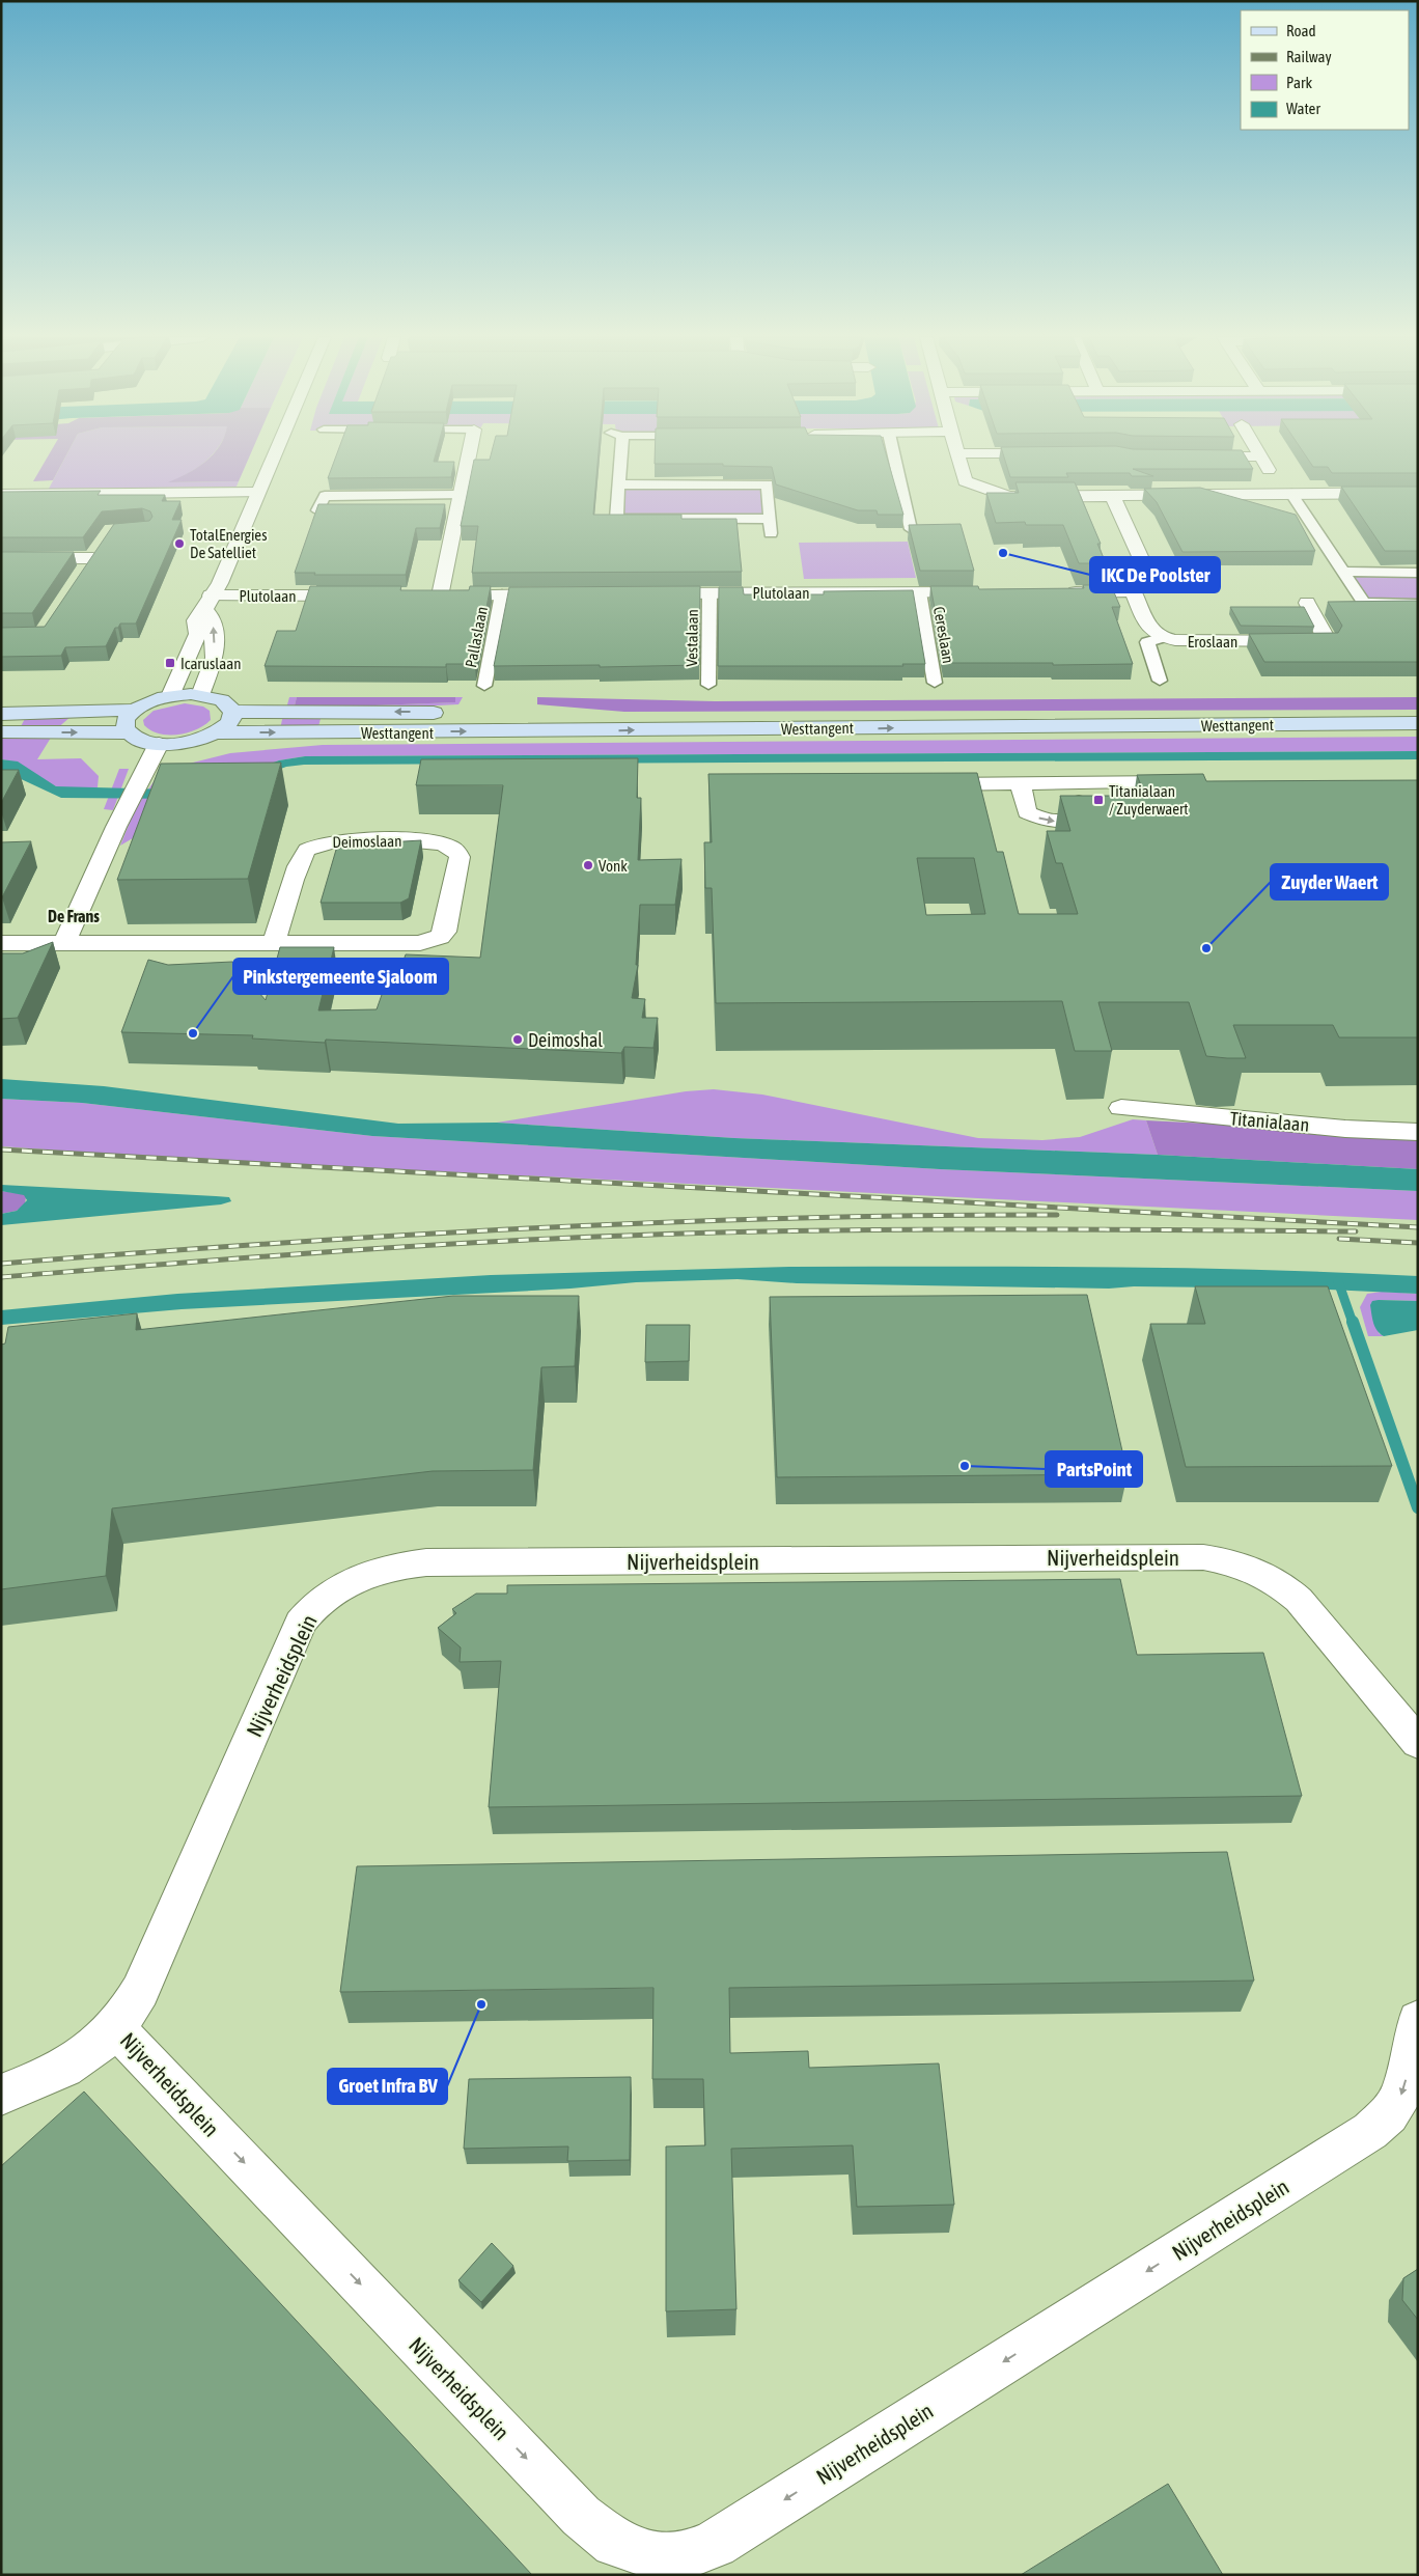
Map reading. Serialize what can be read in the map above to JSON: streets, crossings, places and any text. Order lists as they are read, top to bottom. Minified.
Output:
{"streets":{"main road":["Westtangent"],"street":["Plutolaan","Cereslaan","Pallaslaan","Vestalaan","Eroslaan","Deimoslaan","Titanialaan","Nijverheidsplein"]},"crossings":[["Plutolaan","Cereslaan"],["Plutolaan","Vestalaan"]],"districts":["De Frans"],"places":{"other":["TotalEnergies De Satelliet","IKC De Poolster","Vonk","Zuyder Waert","Pinkstergemeente Sjaloom","Deimoshal","PartsPoint","Groet Infra BV"],"transit":["Icaruslaan","Titanialaan / Zuyderwaert"]},"legend":["Road","Railway","Park","Water"]}
